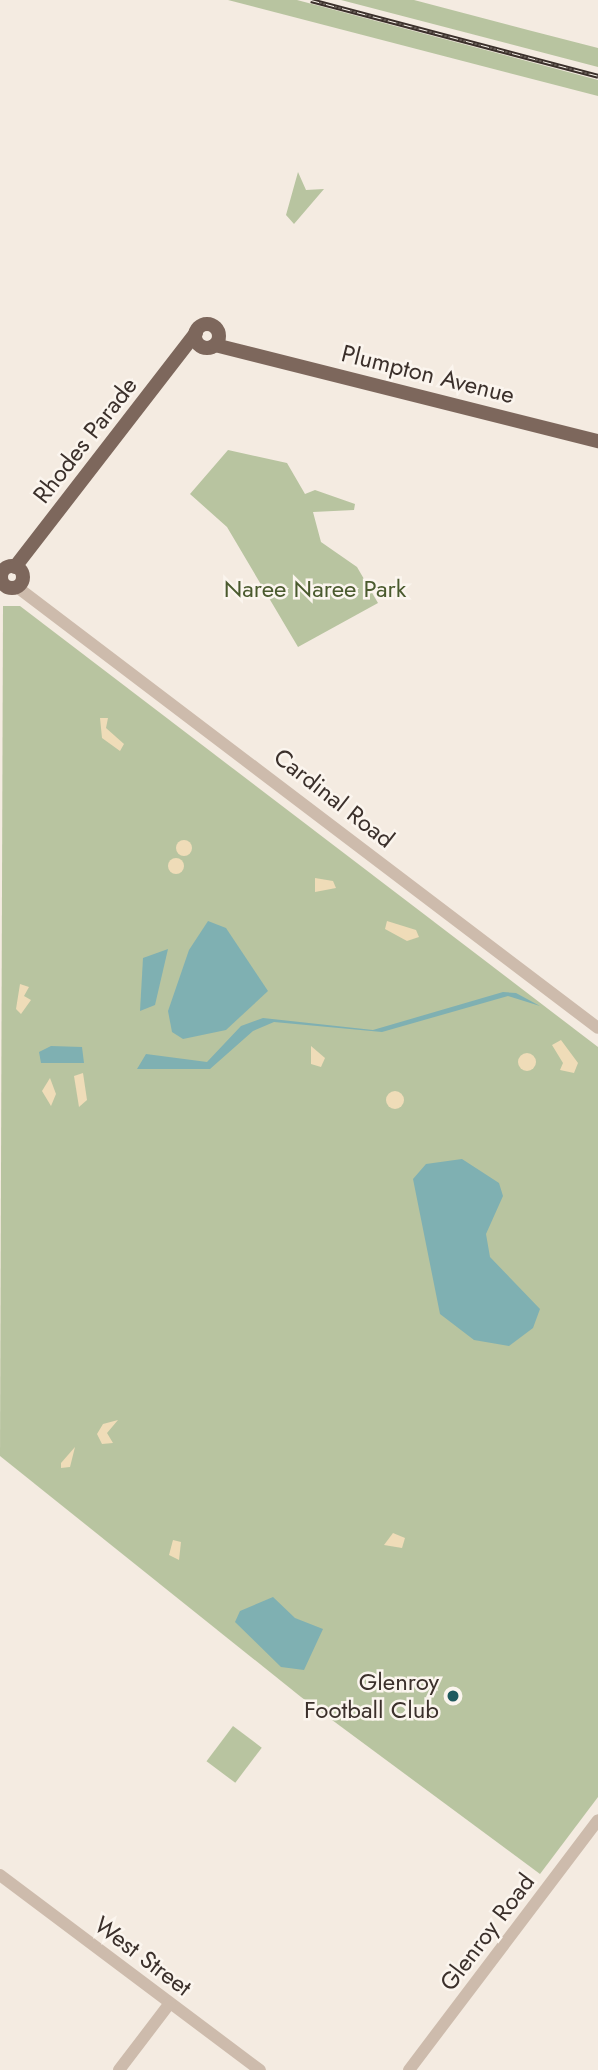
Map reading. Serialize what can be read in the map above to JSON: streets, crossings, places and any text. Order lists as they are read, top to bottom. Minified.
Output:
{"streets":{"main road":["Plumpton Avenue","Rhodes Parade"],"street":["Cardinal Road","Glenroy Road","West Street"]},"crossings":[["Plumpton Avenue","Rhodes Parade"],["Rhodes Parade","Cardinal Road"]],"parks":["Naree Naree Park"],"places":["Glenroy Football Club"]}
